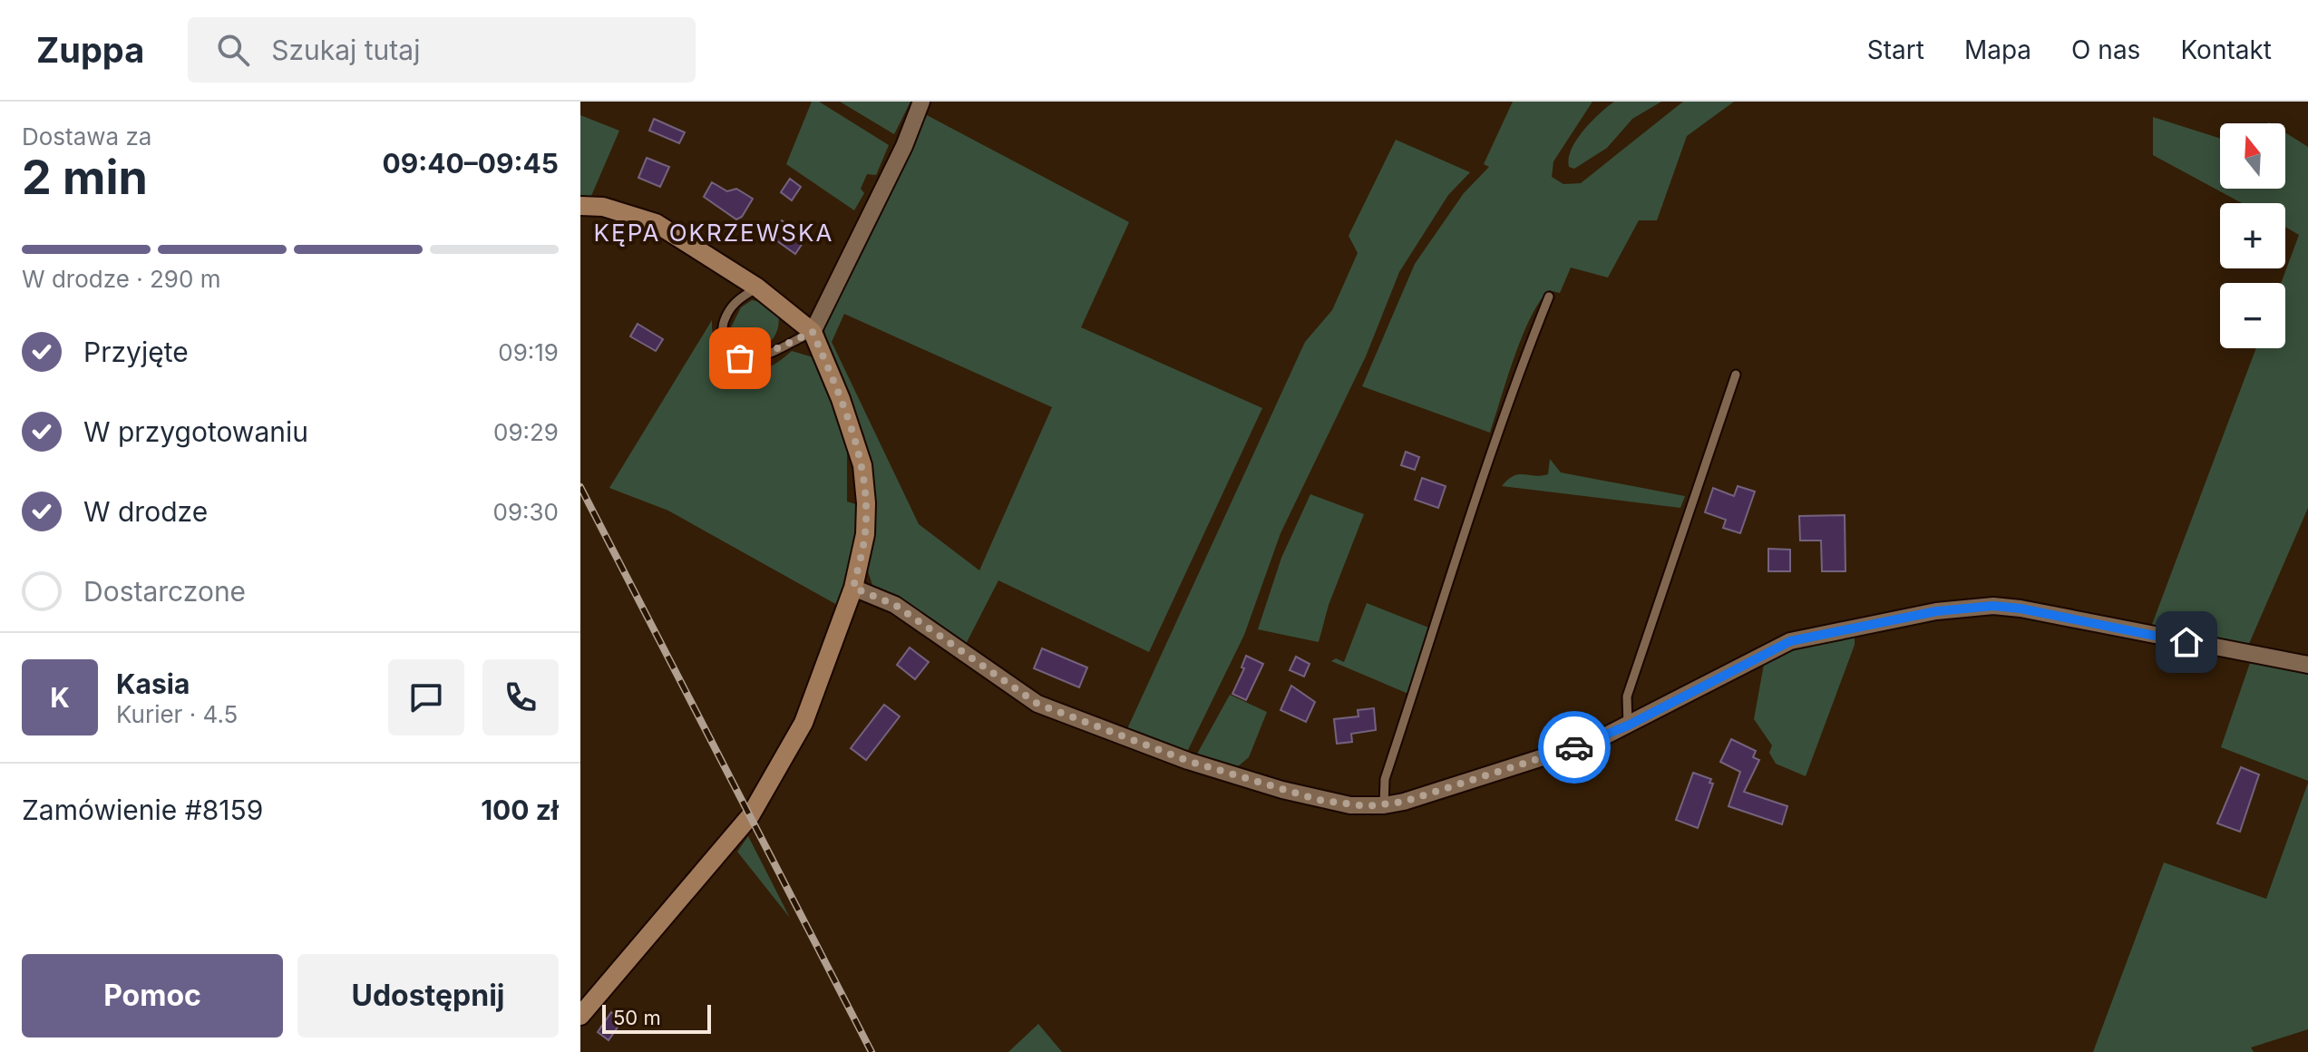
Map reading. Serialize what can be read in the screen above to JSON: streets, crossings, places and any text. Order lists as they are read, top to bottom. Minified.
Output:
{"districts":["KĘPA OKRZEWSKA"],"scale_bar":"50 m","north":"top","page":{"header":"Zuppa","search":"Szukaj tutaj","nav":["Start","Mapa","O nas","Kontakt"],"heading":["2 min","Dostawa za","09:40–09:45"],"panel":["Kasia","Kurier · 4.5","Zamówienie #8159","100 zł"],"map_buttons":["+","−"],"bar":"W drodze · 290 m","list":[["Przyjęte","09:19"],["W przygotowaniu","09:29"],["W drodze","09:30"],"Dostarczone"],"round":"K","buttons":["Pomoc","Udostępnij"],"scale":"50 m"}}
